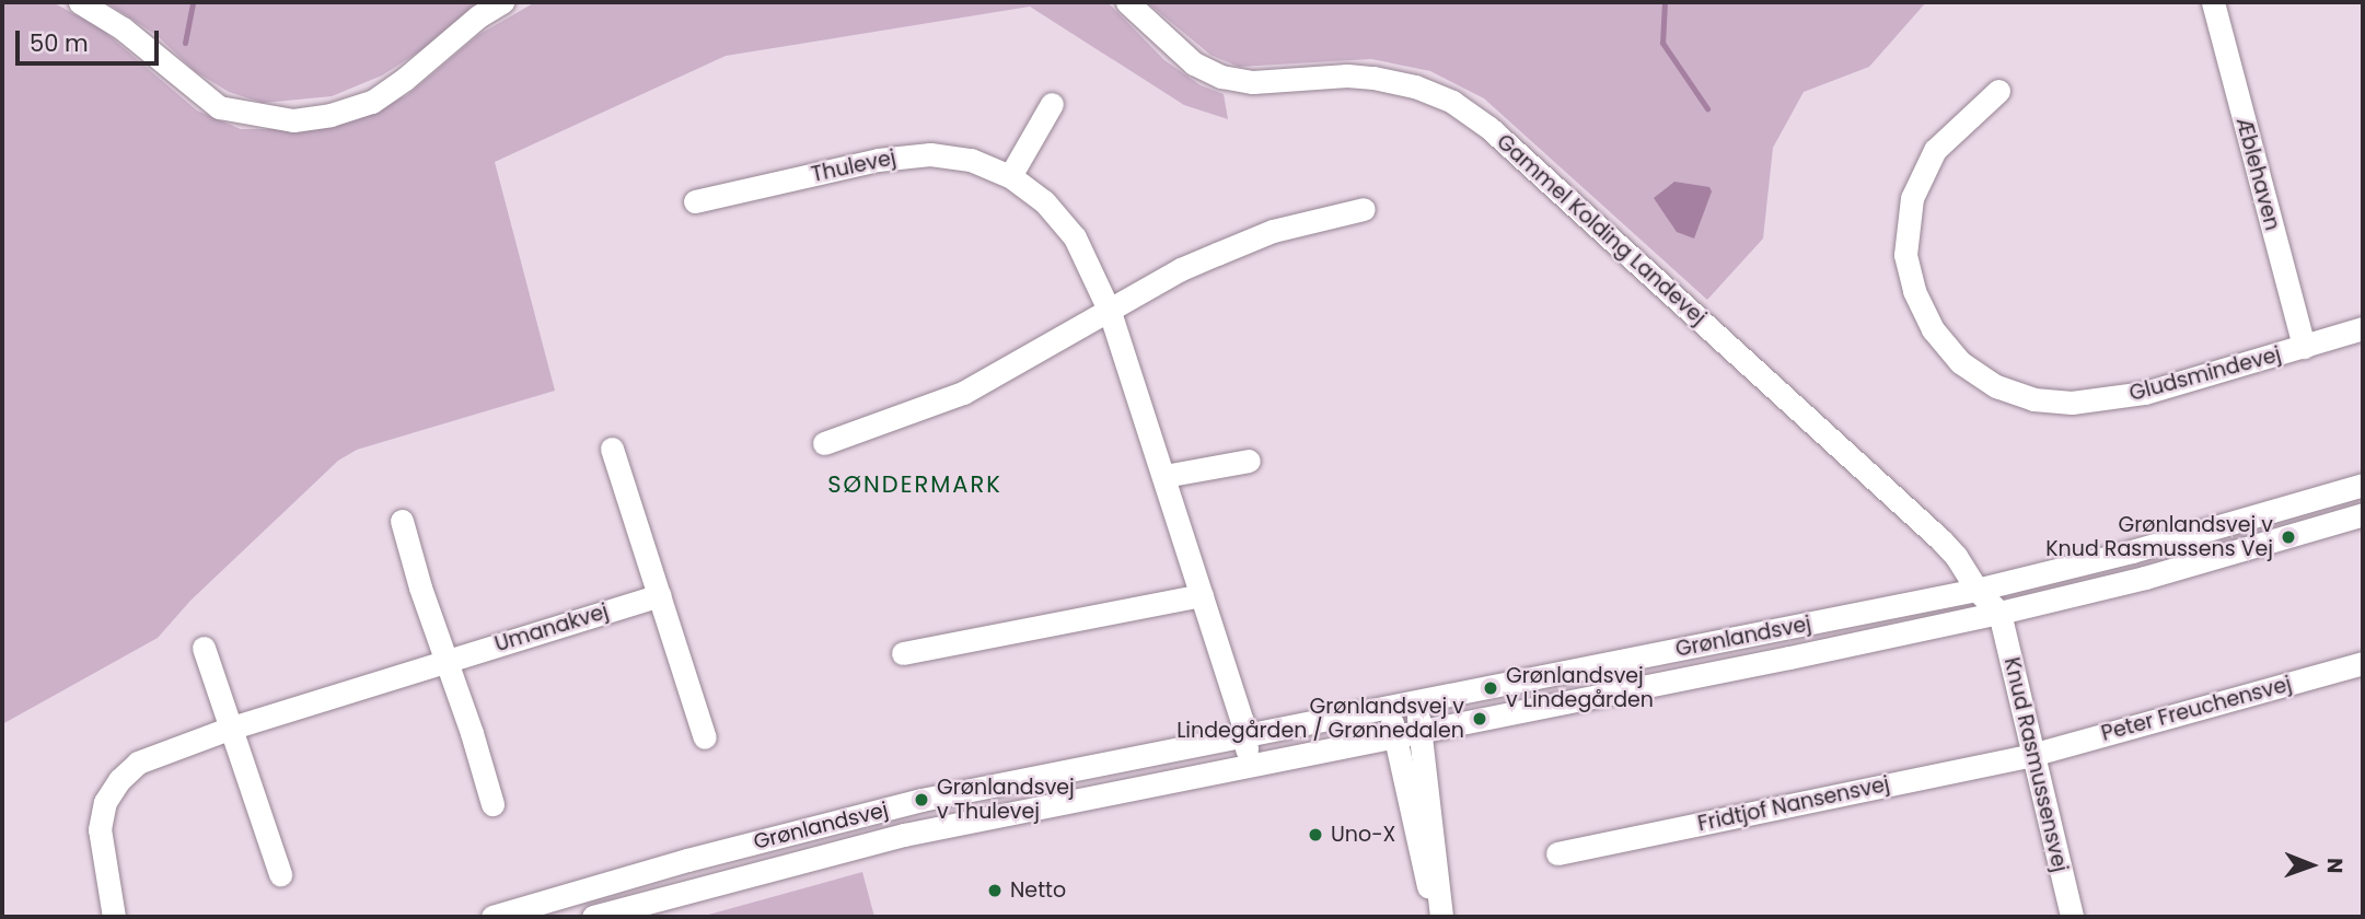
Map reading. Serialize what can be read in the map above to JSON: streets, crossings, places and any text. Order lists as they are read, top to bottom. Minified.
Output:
{"streets":{"street":["Thulevej","Æblehaven","Gammel Kolding Landevej","Gludsmindevej","Umanakvej","Grønlandsvej","Peter Freuchensvej","Knud Rasmussensvej","Fridtjof Nansensvej"]},"crossings":[["Thulevej","Grønlandsvej"],["Æblehaven","Gludsmindevej"],["Gammel Kolding Landevej","Grønlandsvej"],["Gammel Kolding Landevej","Knud Rasmussensvej"],["Grønlandsvej","Knud Rasmussensvej"],["Peter Freuchensvej","Knud Rasmussensvej"],["Peter Freuchensvej","Fridtjof Nansensvej"],["Knud Rasmussensvej","Fridtjof Nansensvej"]],"districts":["SØNDERMARK"],"places":["Grønlandsvej v Knud Rasmussens Vej","Grønlandsvej v Lindegården","Grønlandsvej v Lindegården / Grønnedalen","Grønlandsvej v Thulevej","Uno-X","Netto"],"scale_bar":"50 m","north":"right"}
